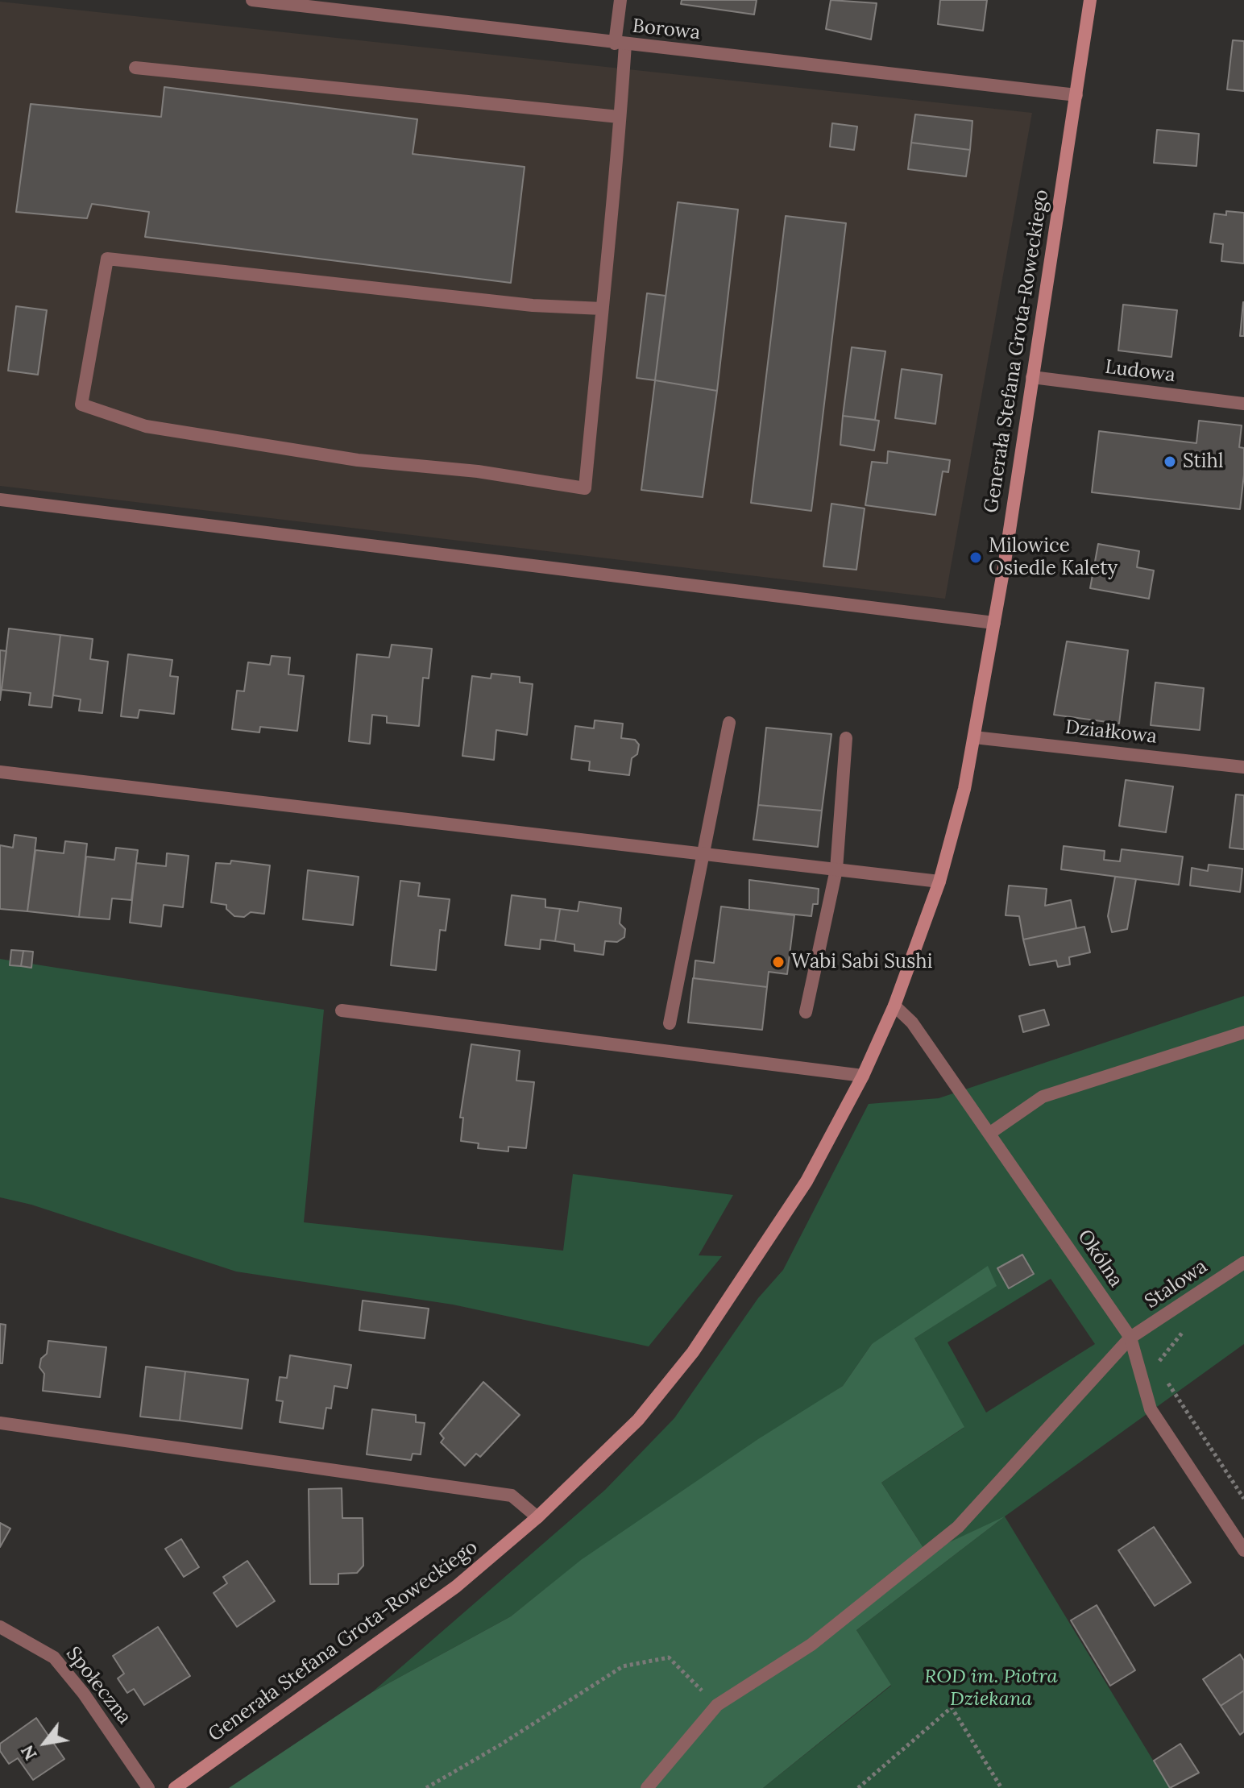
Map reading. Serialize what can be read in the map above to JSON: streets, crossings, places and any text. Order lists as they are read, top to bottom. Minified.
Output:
{"streets":{"street":["Borowa","Generała Stefana Grota-Roweckiego","Ludowa","Działkowa","Okólna","Stalowa","Społeczna"]},"crossings":[["Borowa","Generała Stefana Grota-Roweckiego"],["Generała Stefana Grota-Roweckiego","Ludowa"],["Generała Stefana Grota-Roweckiego","Działkowa"],["Generała Stefana Grota-Roweckiego","Okólna"],["Okólna","Stalowa"]],"parks":["ROD im. Piotra Dziekana"],"places":["Stihl","Milowice Osiedle Kalety","Wabi Sabi Sushi"],"north":"bottom left"}
